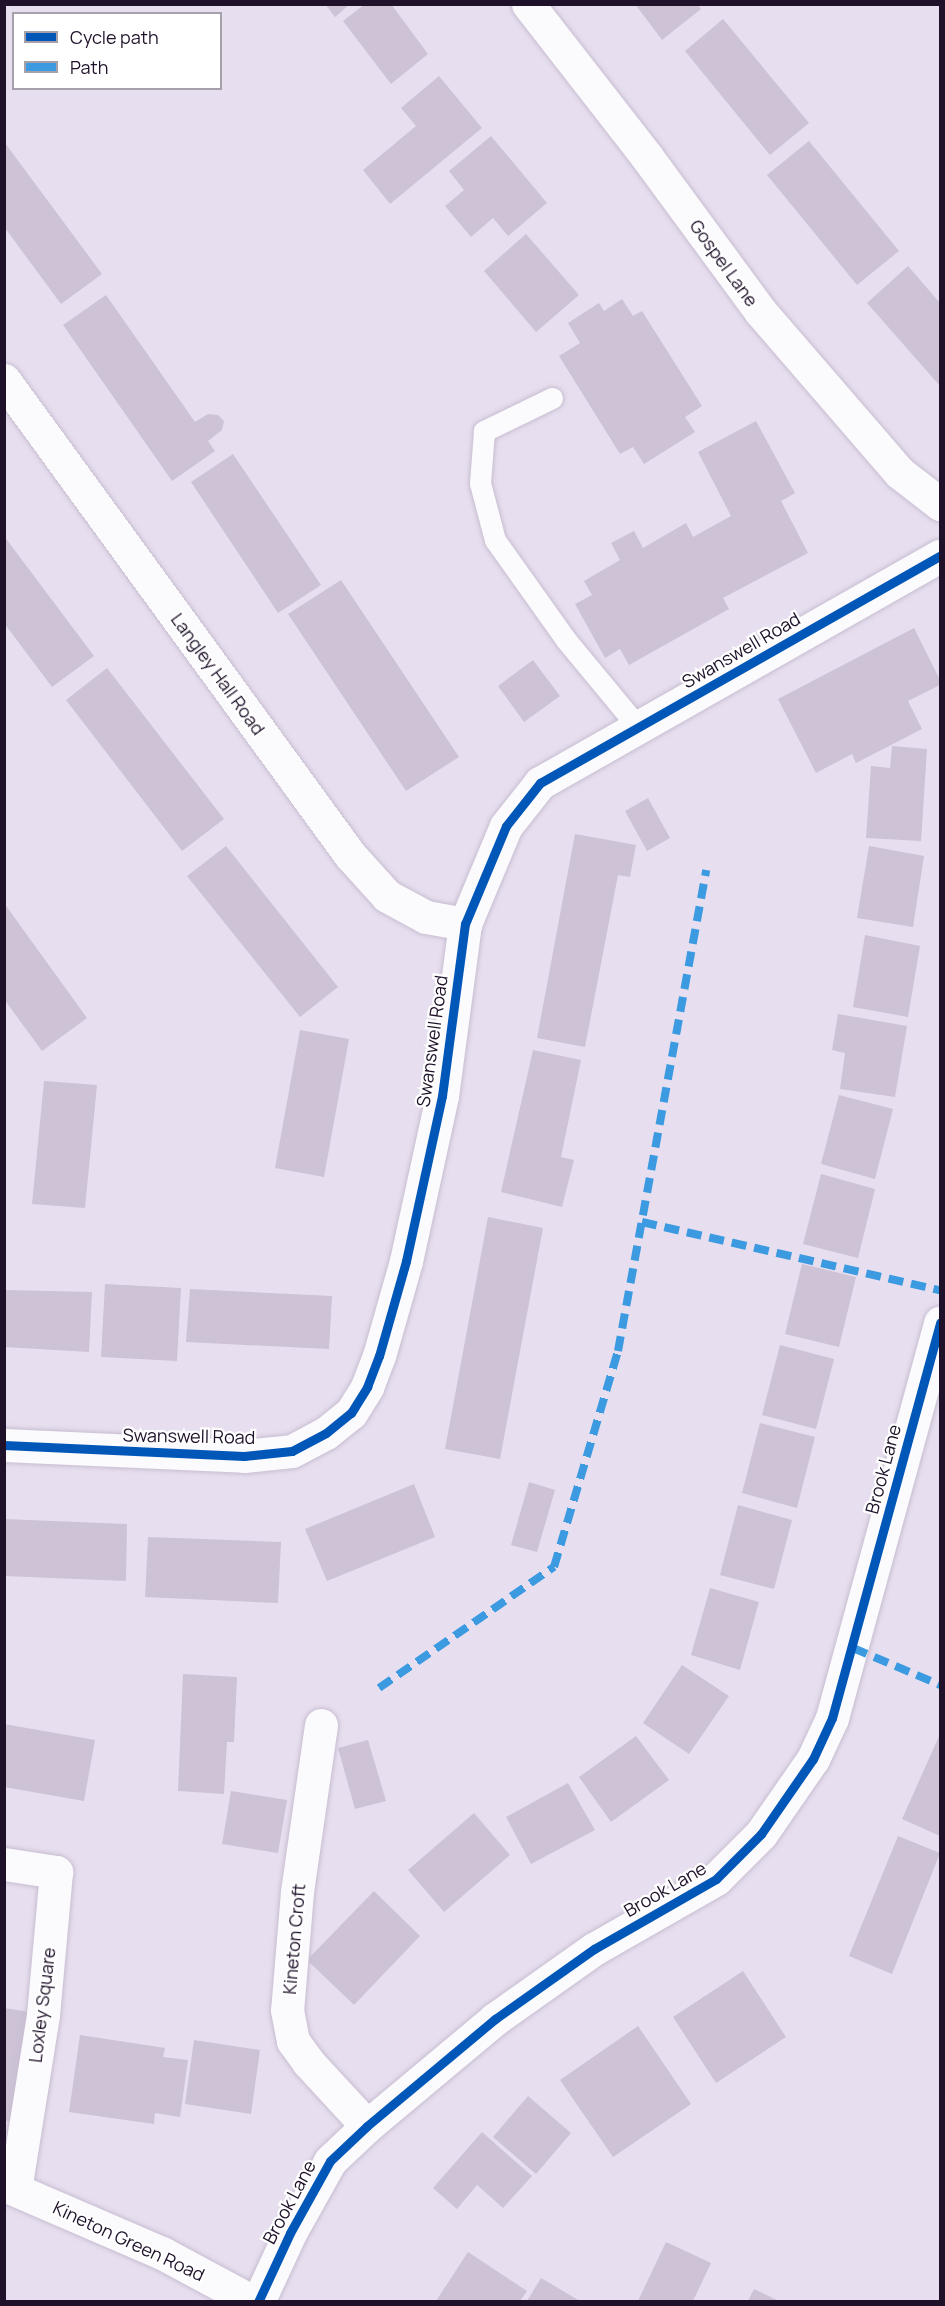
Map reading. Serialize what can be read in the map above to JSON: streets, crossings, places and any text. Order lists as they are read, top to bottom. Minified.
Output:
{"streets":{"street":["Gospel Lane","Swanswell Road","Langley Hall Road","Brook Lane","Kineton Croft","Loxley Square","Kineton Green Road"]},"crossings":[["Swanswell Road","Langley Hall Road"],["Brook Lane","Kineton Croft"],["Loxley Square","Kineton Green Road"]],"legend":["Cycle path","Path"]}
